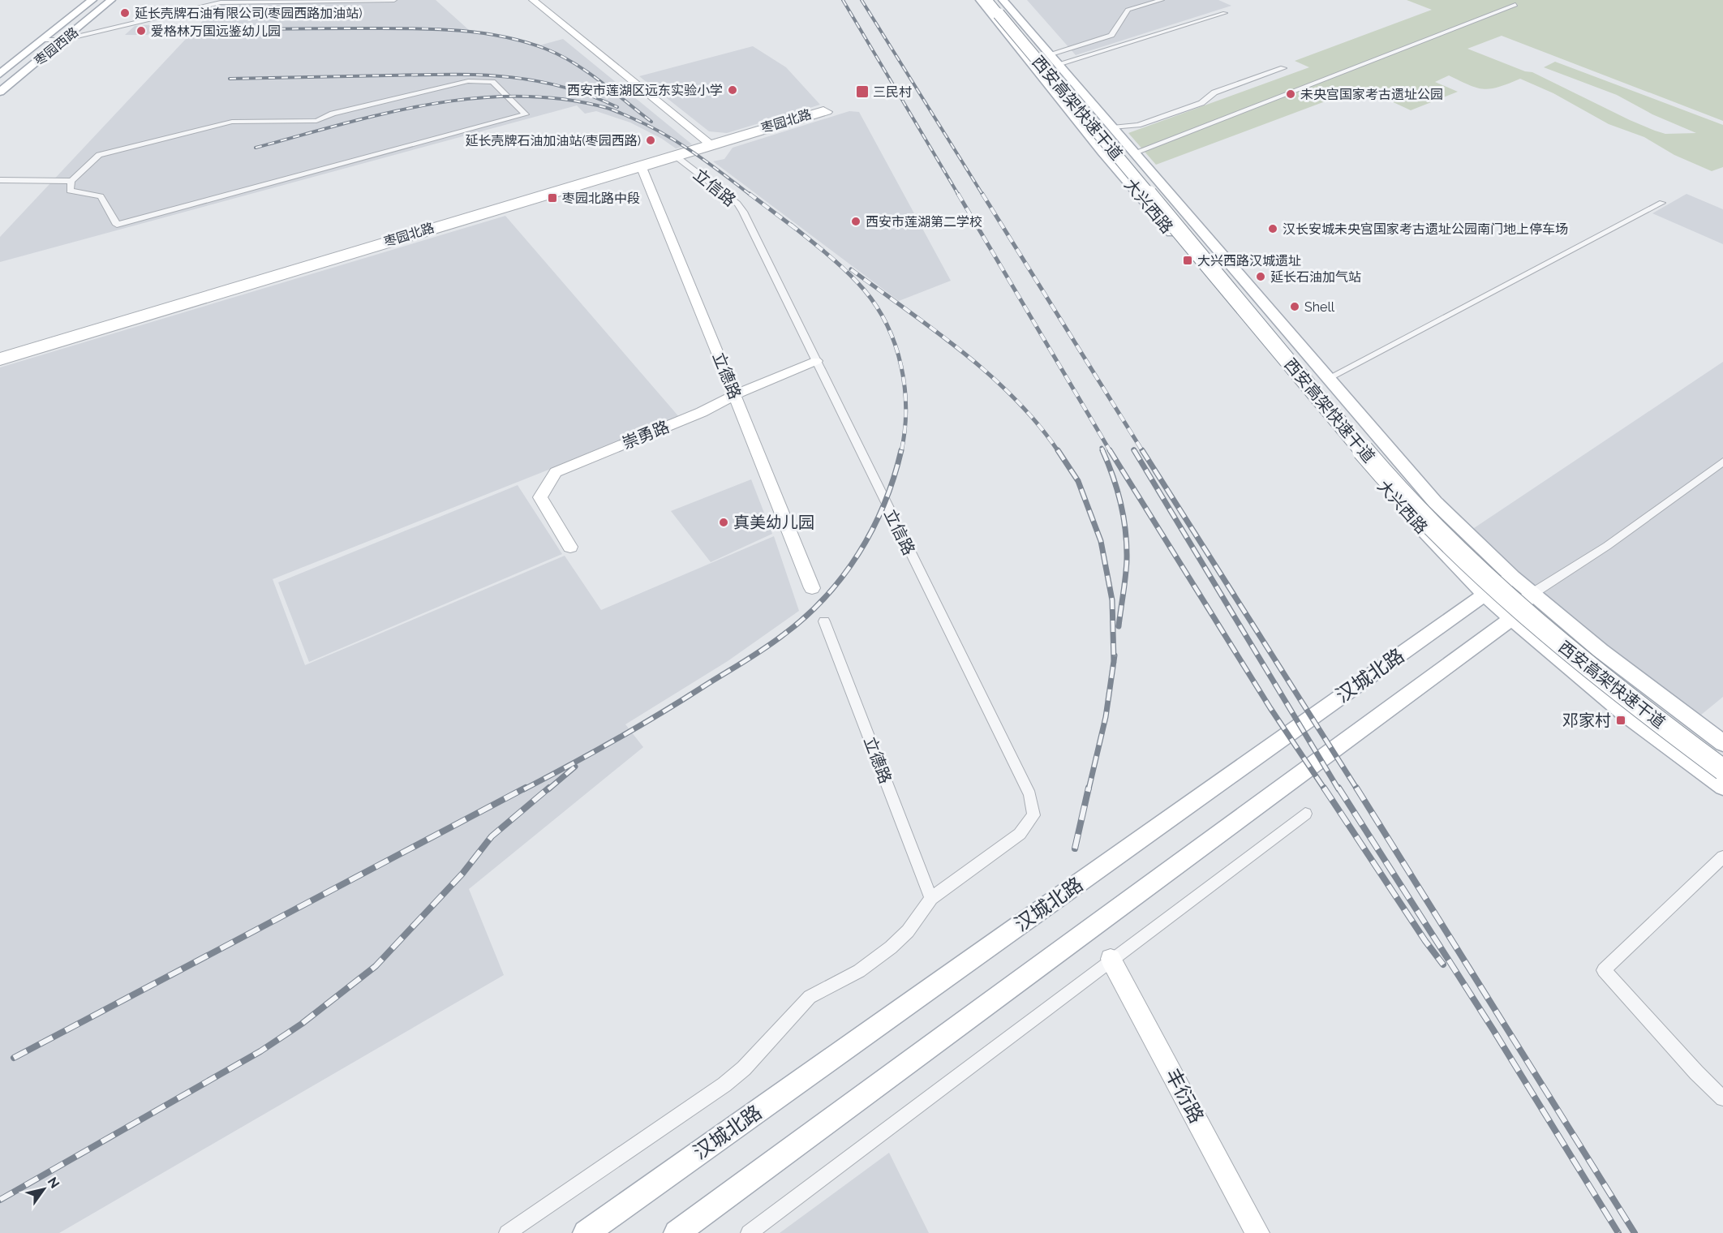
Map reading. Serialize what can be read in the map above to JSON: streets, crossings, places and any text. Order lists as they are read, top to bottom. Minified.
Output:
{"streets":{"highway":["西安高架快速干道"],"main road":["枣园西路","大兴西路","汉城北路"],"street":["枣园北路","立信路","立德路","崇勇路","丰衍路"]},"crossings":[["西安高架快速干道","大兴西路"],["枣园北路","立信路"],["枣园北路","立德路"],["立信路","立德路"],["立信路","崇勇路"],["大兴西路","汉城北路"],["立德路","崇勇路"]],"places":{"other":["延长壳牌石油有限公司(枣园西路加油站)","爱格林万国远鉴幼儿园","西安市莲湖区远东实验小学","未央宫国家考古遗址公园","延长壳牌石油加油站(枣园西路)","西安市莲湖第二学校","汉长安城未央宫国家考古遗址公园南门地上停车场","延长石油加气站","Shell","真美幼儿园"],"transit":["三民村","枣园北路中段","大兴西路汉城遗址","邓家村"]},"north":"top right"}
